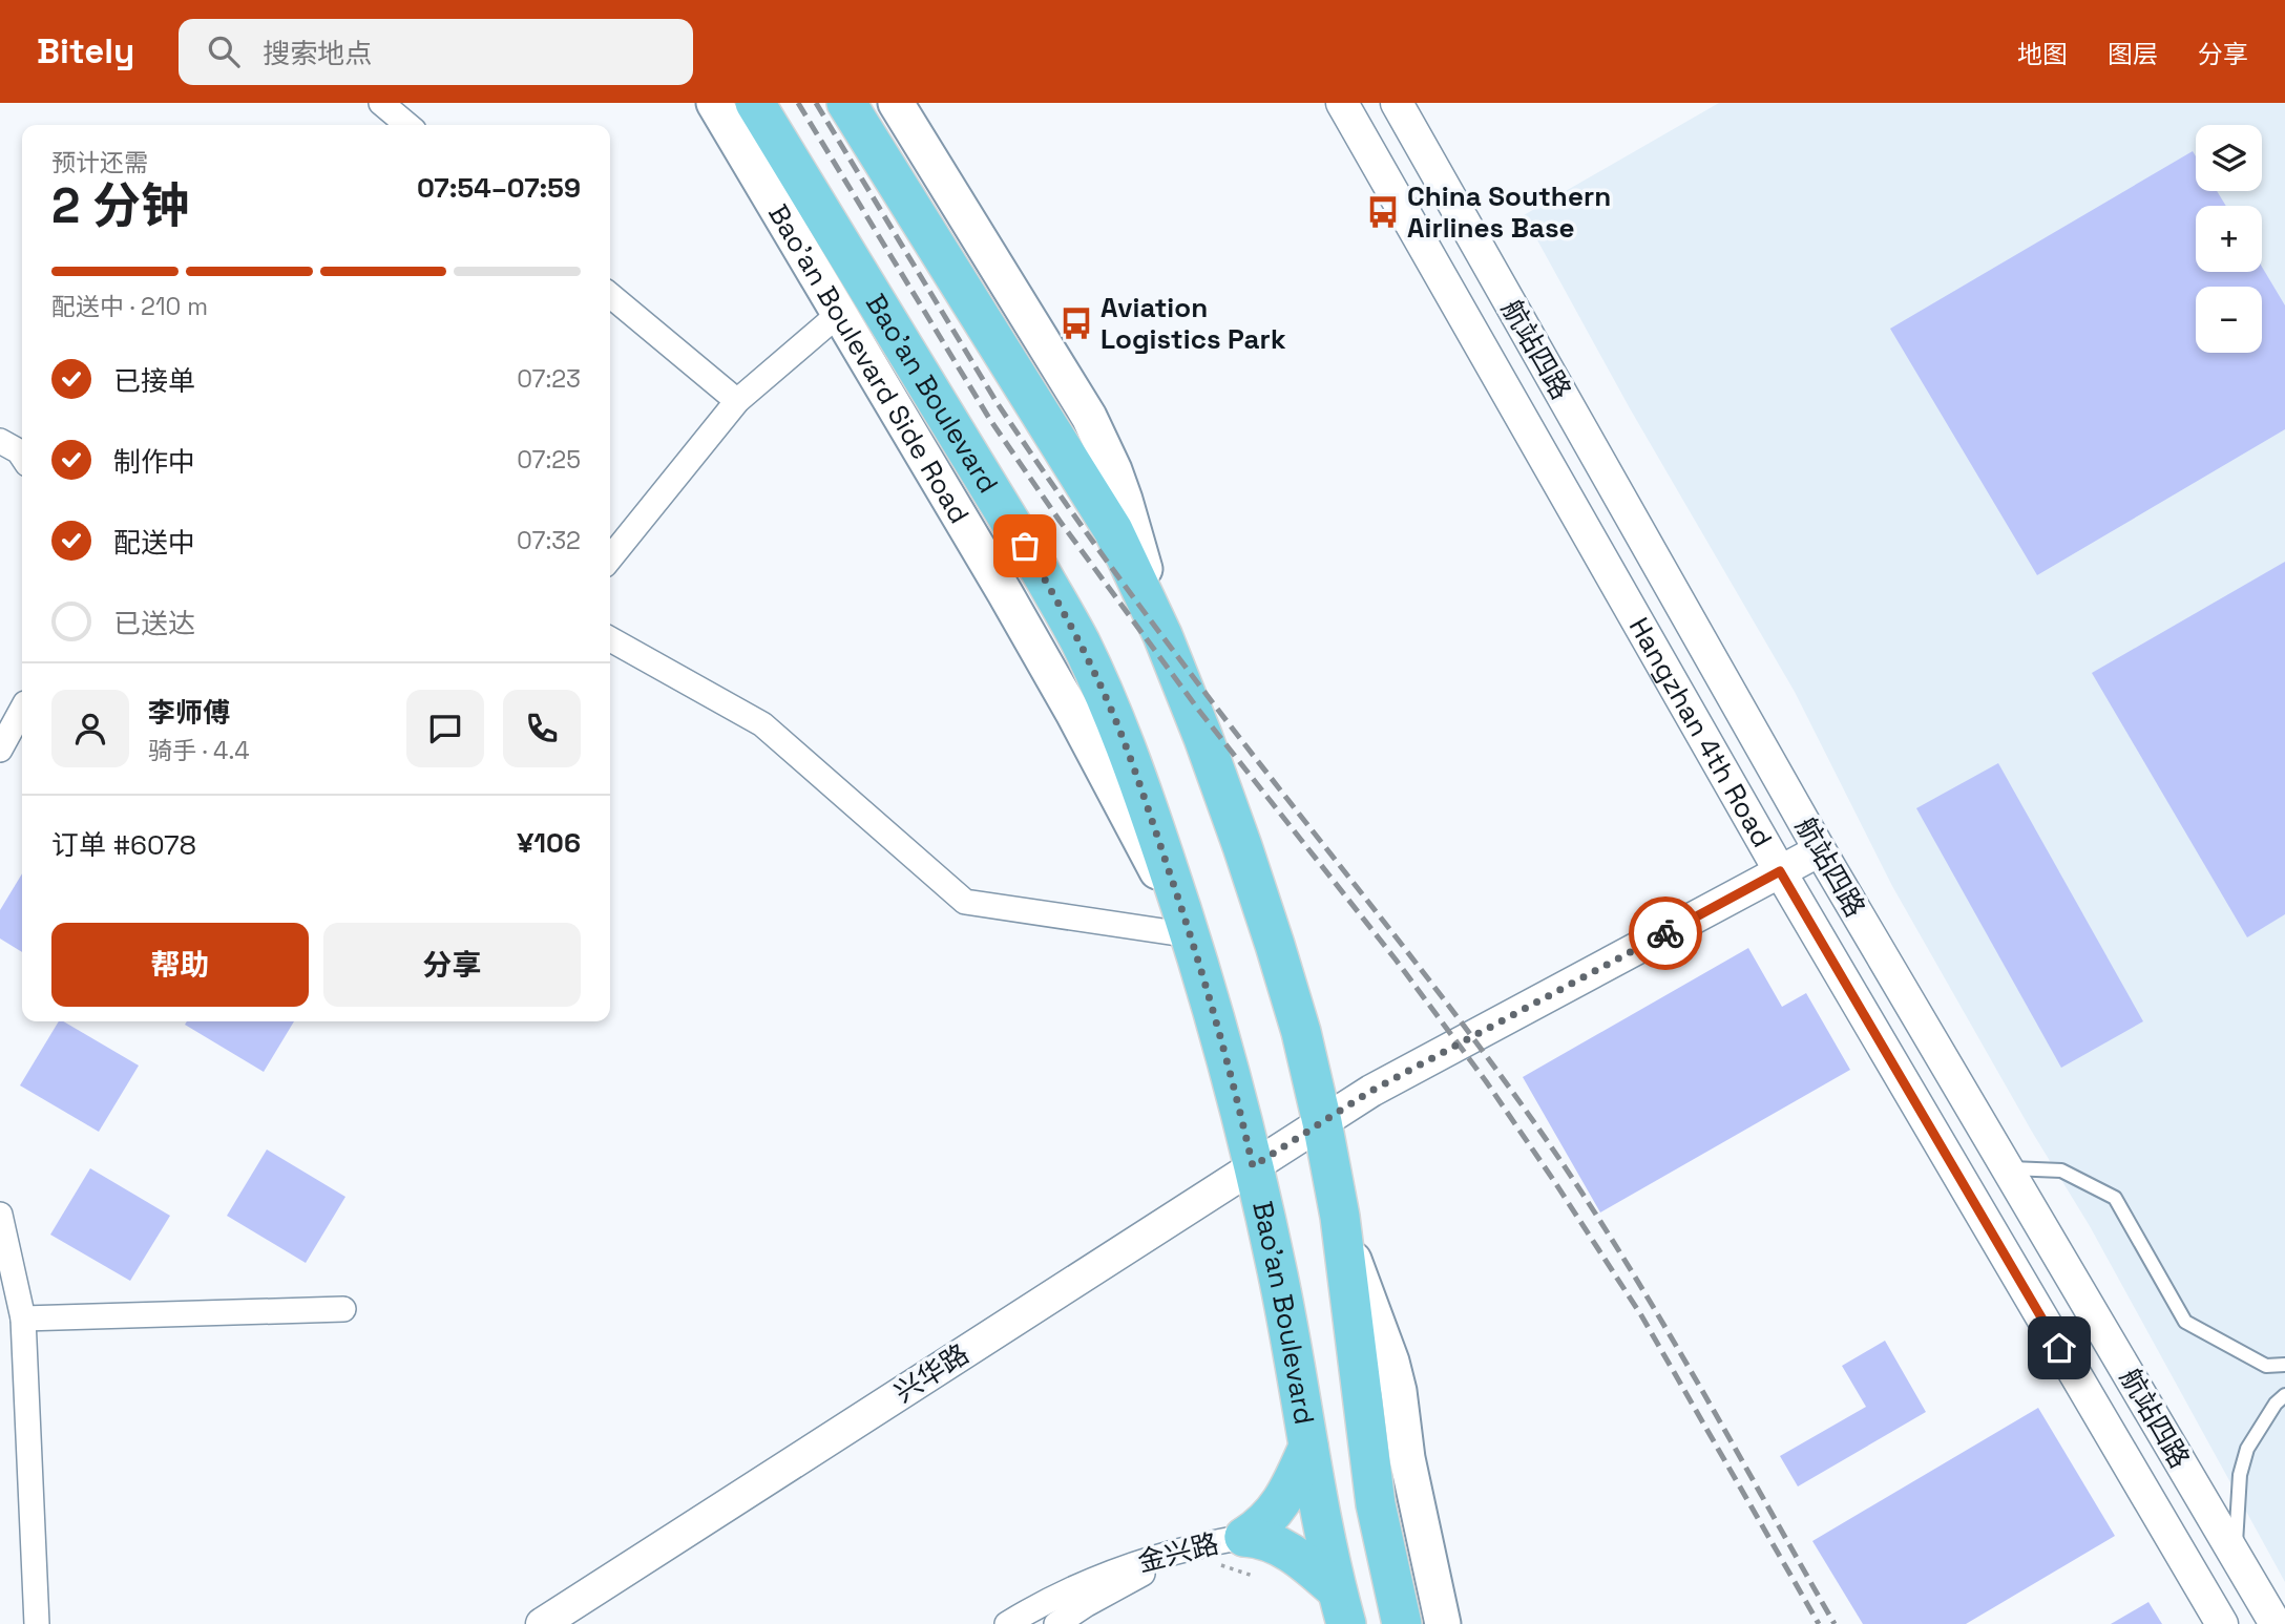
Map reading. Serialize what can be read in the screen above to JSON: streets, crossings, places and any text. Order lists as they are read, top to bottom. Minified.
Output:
{"streets":{"main road":["Bao'an Boulevard Side Road","Bao'an Boulevard"],"street":["航站四路","Hangzhan 4th Road","兴华路","金兴路"]},"crossings":[["航站四路","兴华路"],["Bao'an Boulevard Side Road","Bao'an Boulevard"],["Bao'an Boulevard","兴华路"],["Hangzhan 4th Road","兴华路"]],"places":{"bus stop":["China Southern Airlines Base","Aviation Logistics Park"]},"page":{"header":"Bitely","search":"搜索地点","nav":["地图","图层","分享"],"map_buttons":["+","−"],"heading":["2 分钟","预计还需","07:54–07:59"],"panel":["李师傅","骑手 · 4.4","订单 #6078","¥106"],"bar":"配送中 · 210 m","list":[["已接单","07:23"],["制作中","07:25"],["配送中","07:32"],"已送达"],"buttons":["帮助","分享"]}}
